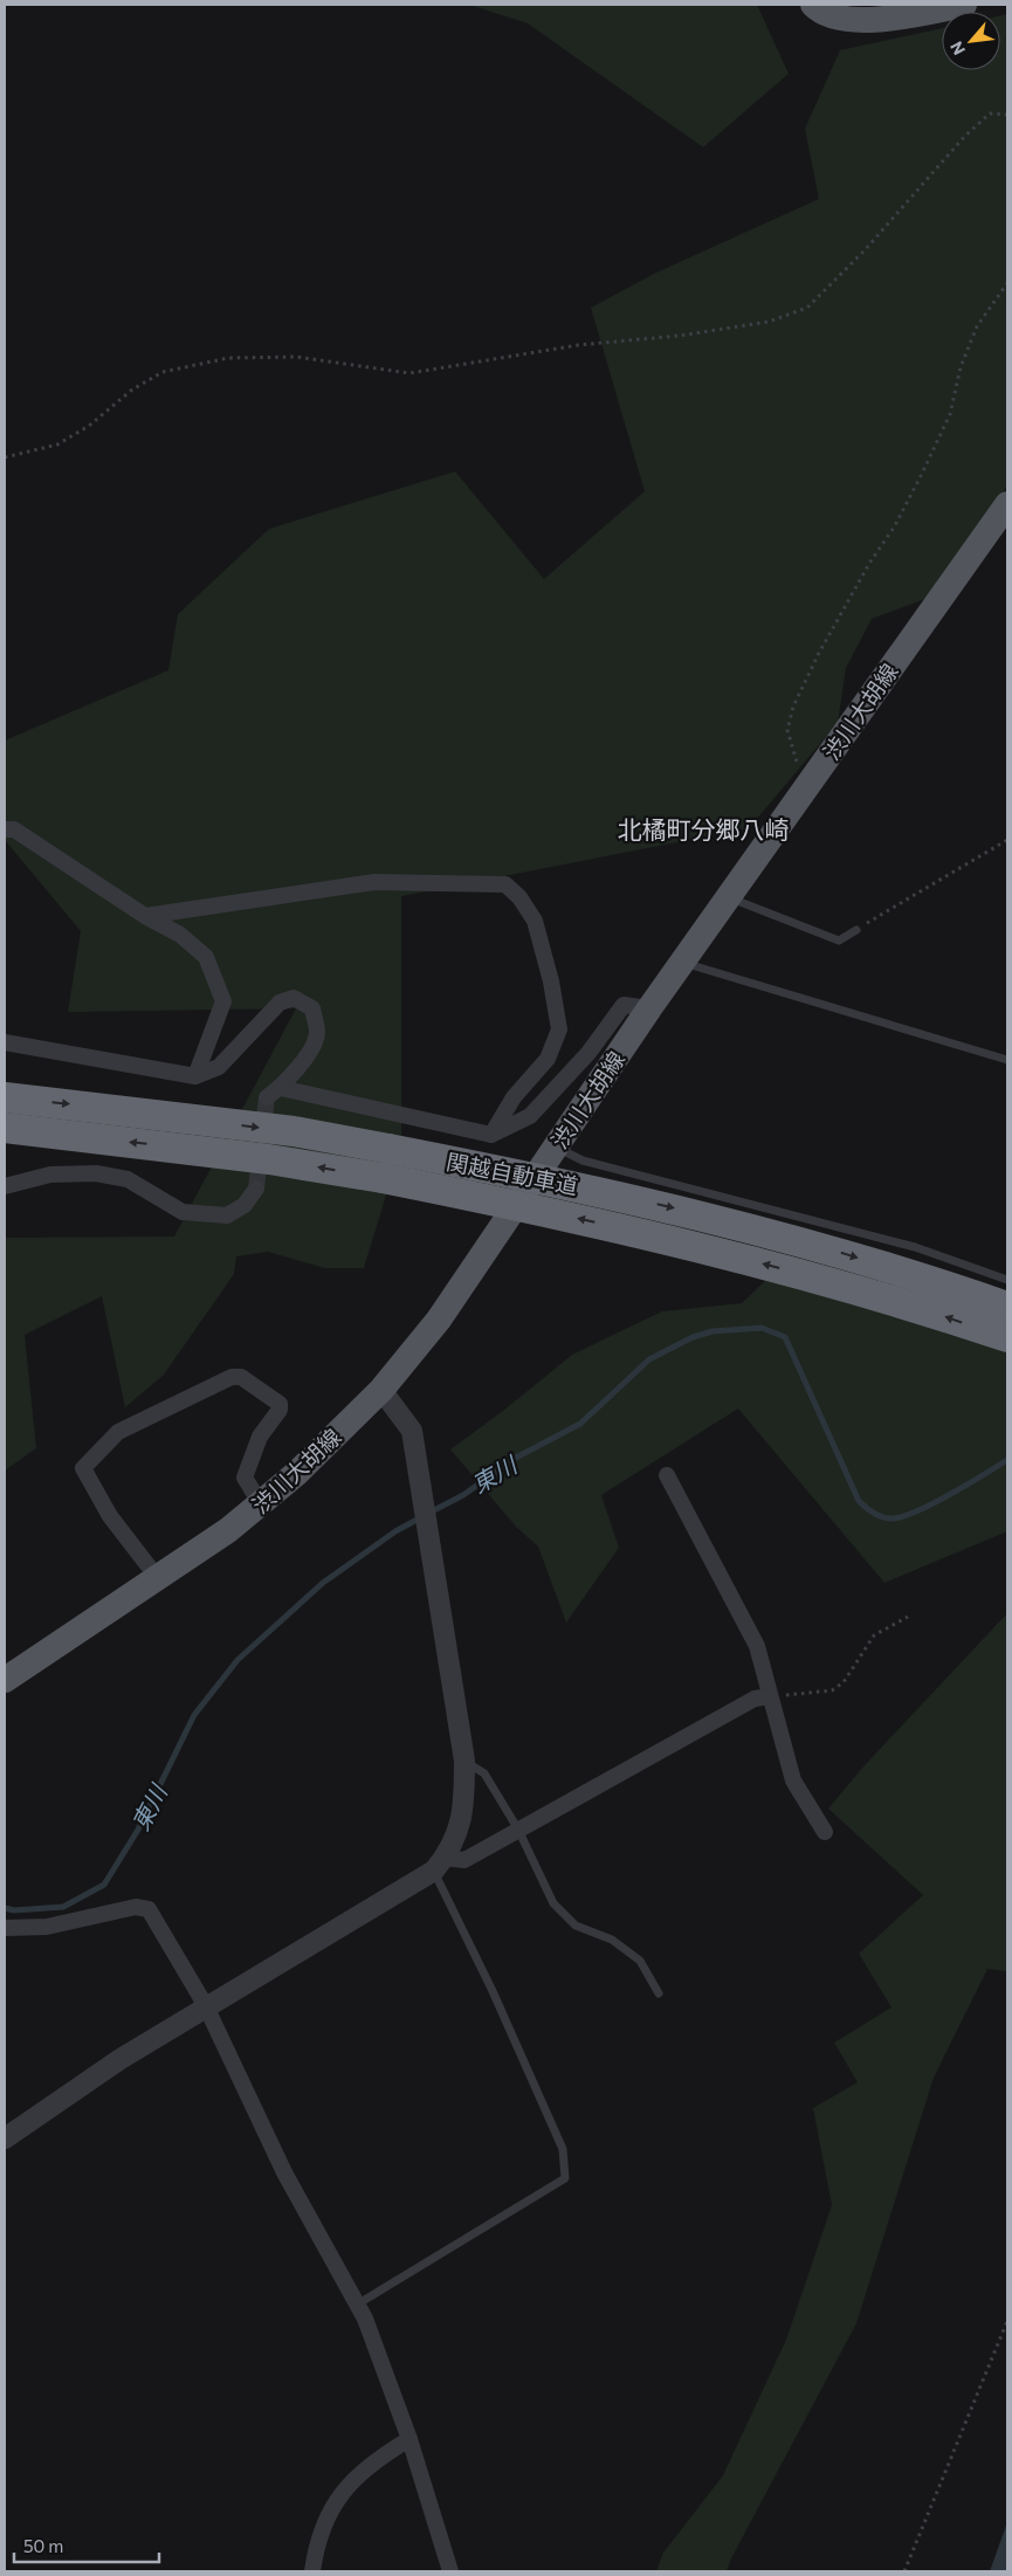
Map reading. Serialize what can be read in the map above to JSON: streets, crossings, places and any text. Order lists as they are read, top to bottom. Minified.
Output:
{"streets":{"highway":["関越自動車道"],"main road":["渋川大胡線"]},"districts":["北橘町分郷八崎"],"water":["東川"],"scale_bar":"50 m","north":"bottom left"}
